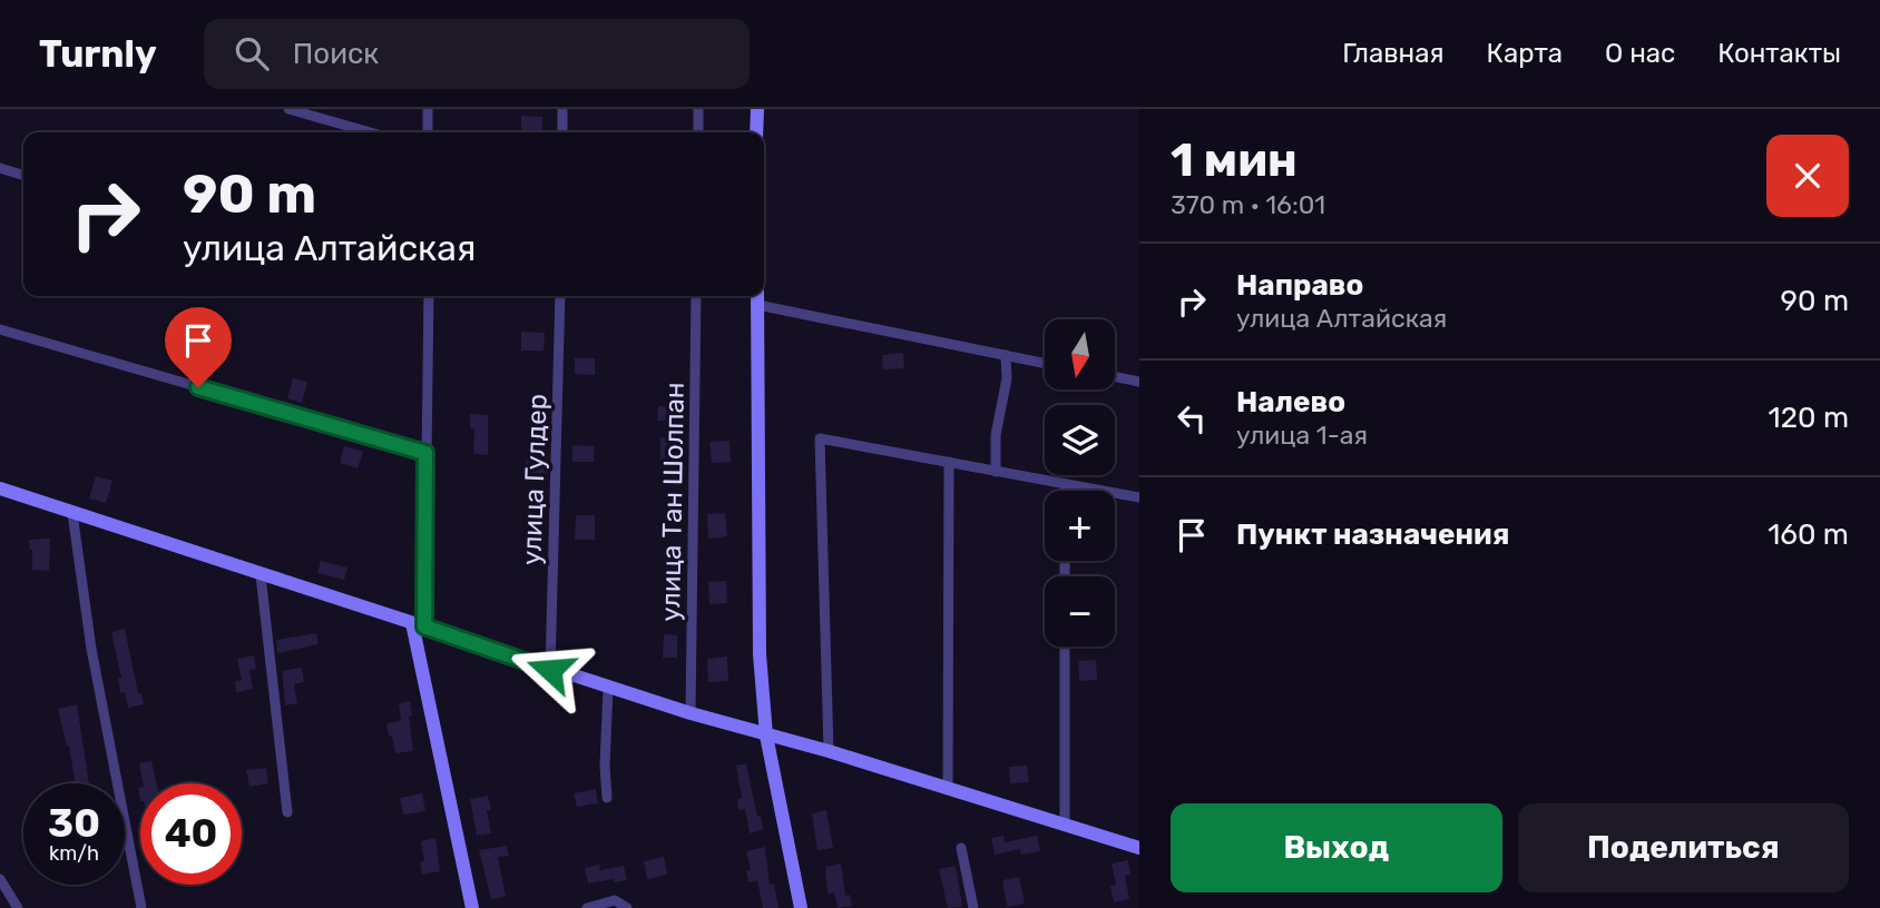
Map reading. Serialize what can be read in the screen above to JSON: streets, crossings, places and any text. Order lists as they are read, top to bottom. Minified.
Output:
{"streets":{"street":["улица Гулдер","улица Тан Шолпан"]},"north":"bottom","page":{"header":"Turnly","search":"Поиск","nav":["Главная","Карта","О нас","Контакты"],"heading":["1 мин","370 m · 16:01"],"turn":["90 m","улица Алтайская"],"list":[{"name":"Направо","note":"улица Алтайская","value":"90 m"},{"name":"Налево","note":"улица 1-ая","value":"120 m"},{"name":"Пункт назначения","value":"160 m"}],"map_buttons":["+","−"],"speed":"30 km/h","limit":"40","buttons":["Выход","Поделиться"]}}
